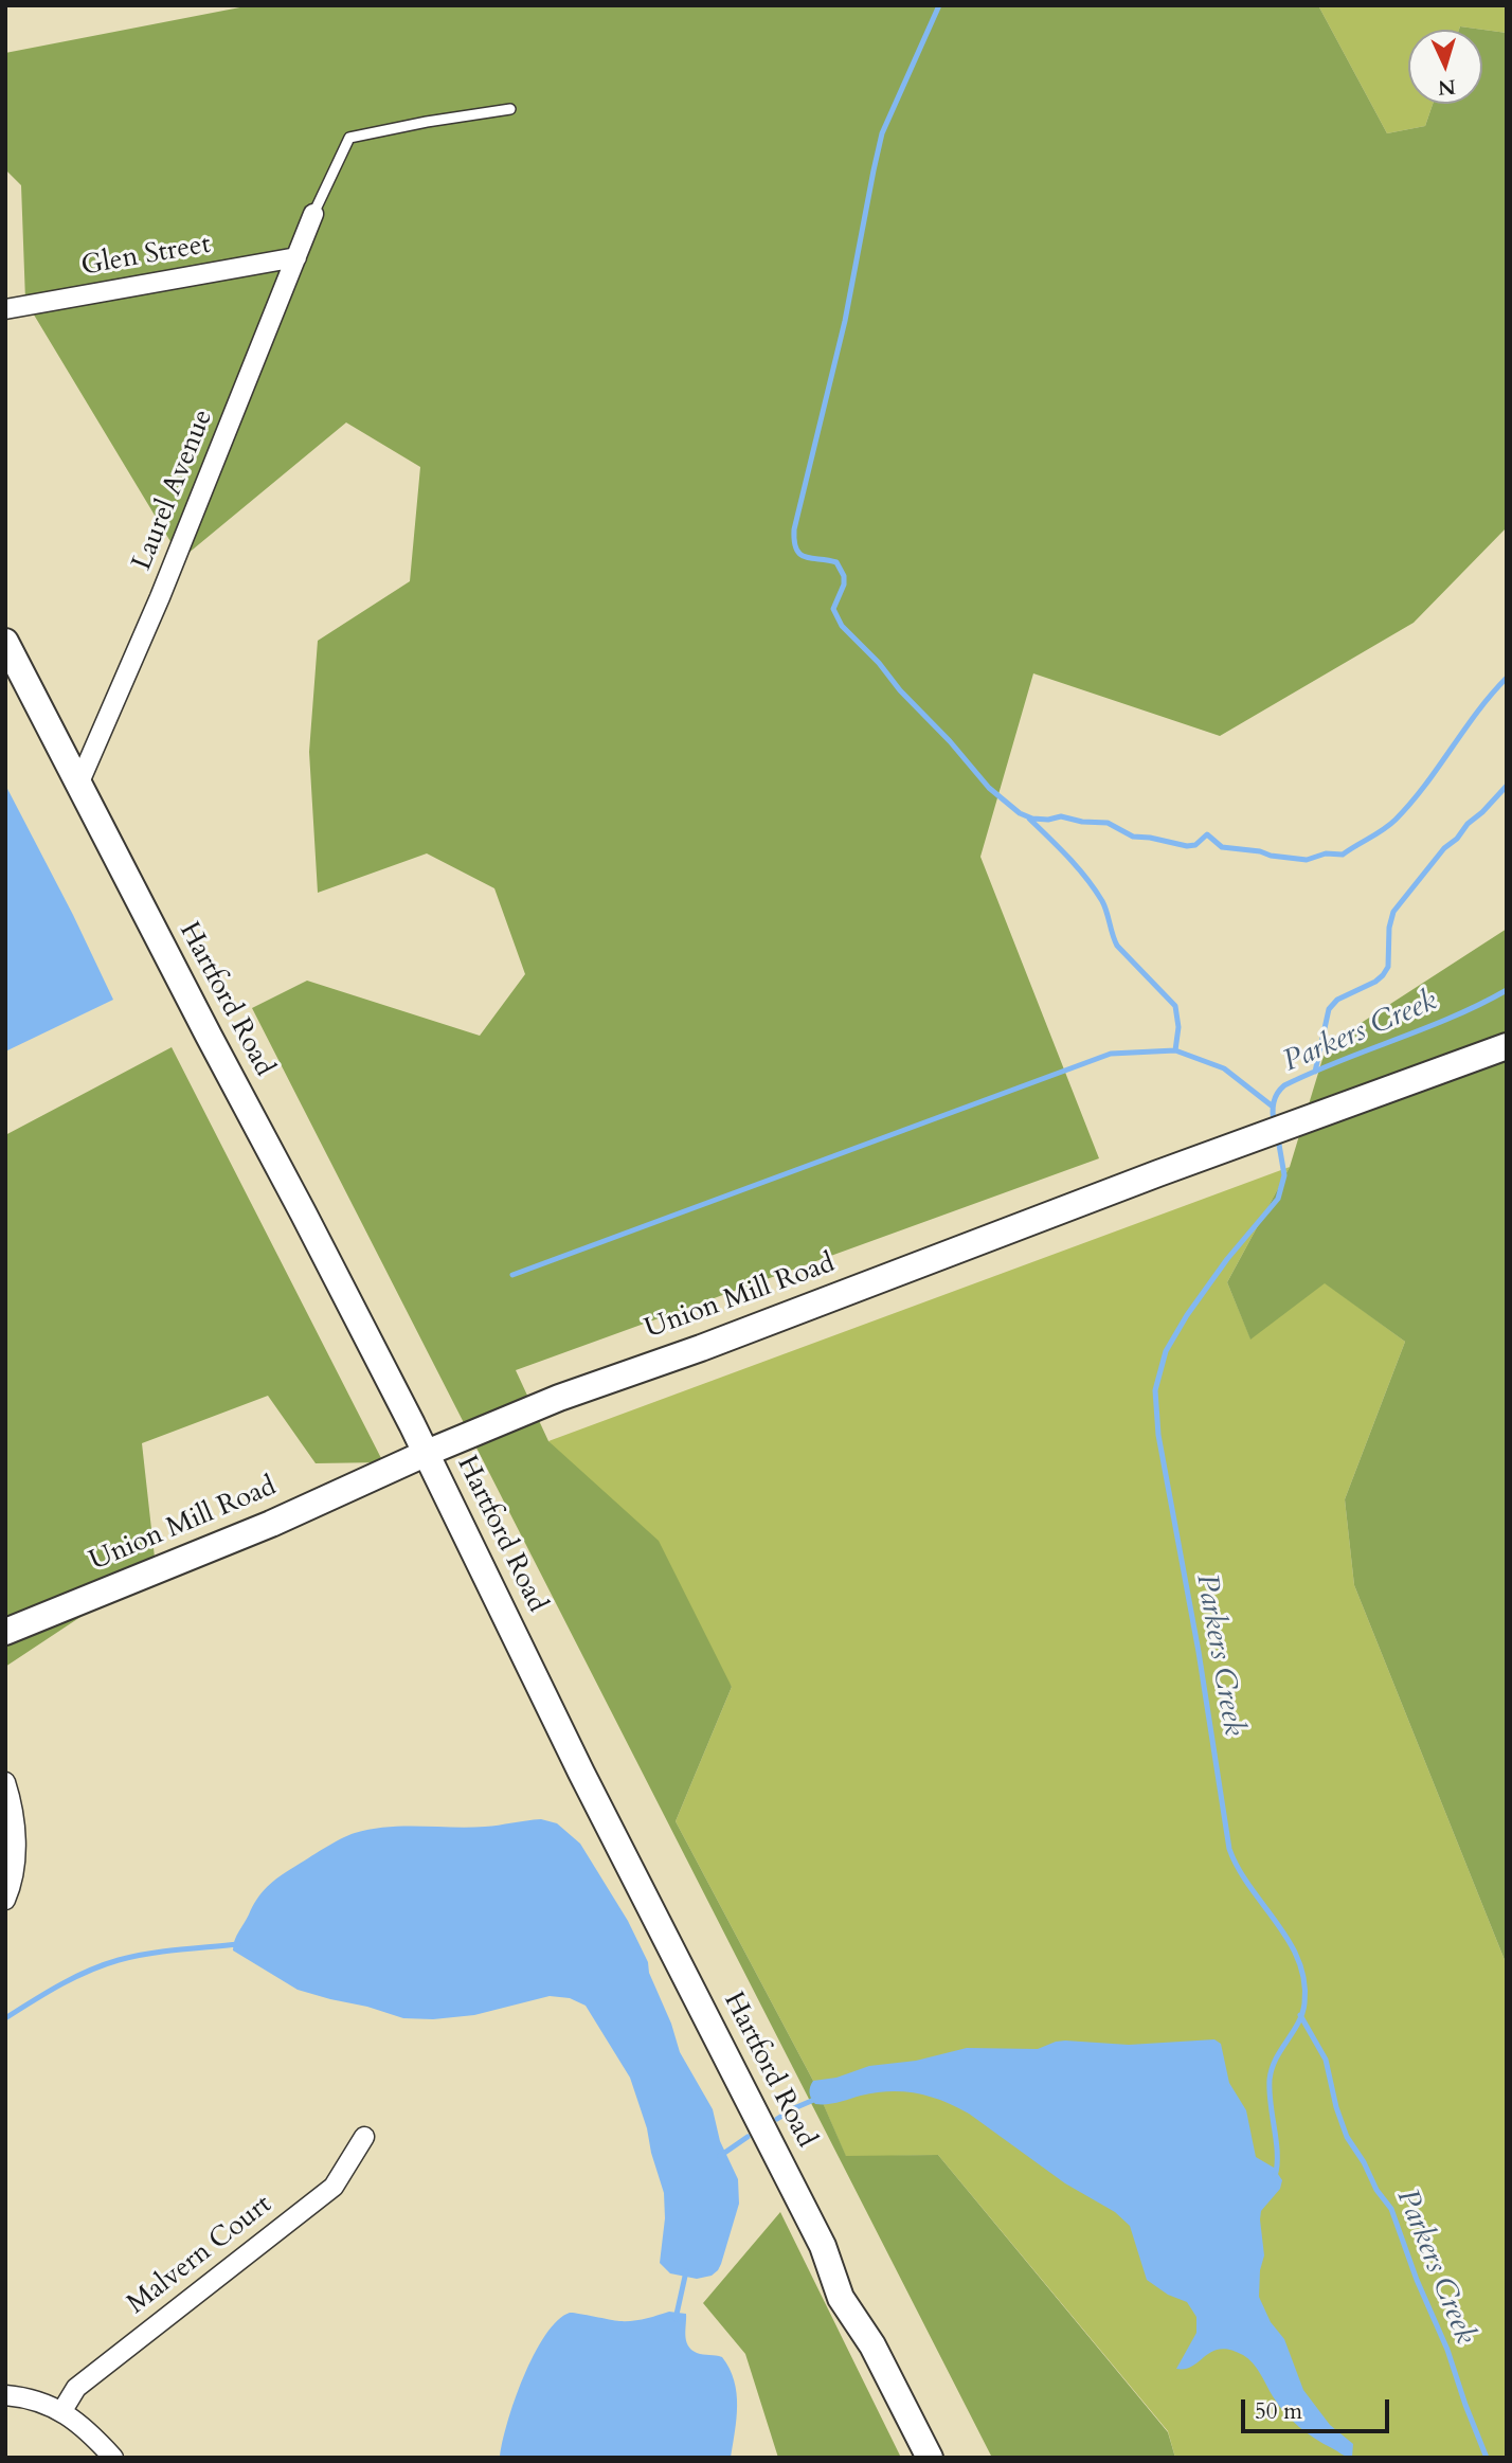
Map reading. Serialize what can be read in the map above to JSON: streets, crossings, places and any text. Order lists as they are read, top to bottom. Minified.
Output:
{"streets":{"street":["Glen Street","Laurel Avenue","Hartford Road","Union Mill Road","Malvern Court"]},"crossings":[["Glen Street","Laurel Avenue"],["Laurel Avenue","Hartford Road"],["Hartford Road","Union Mill Road"]],"water":["Parkers Creek"],"scale_bar":"50 m","north":"bottom"}
